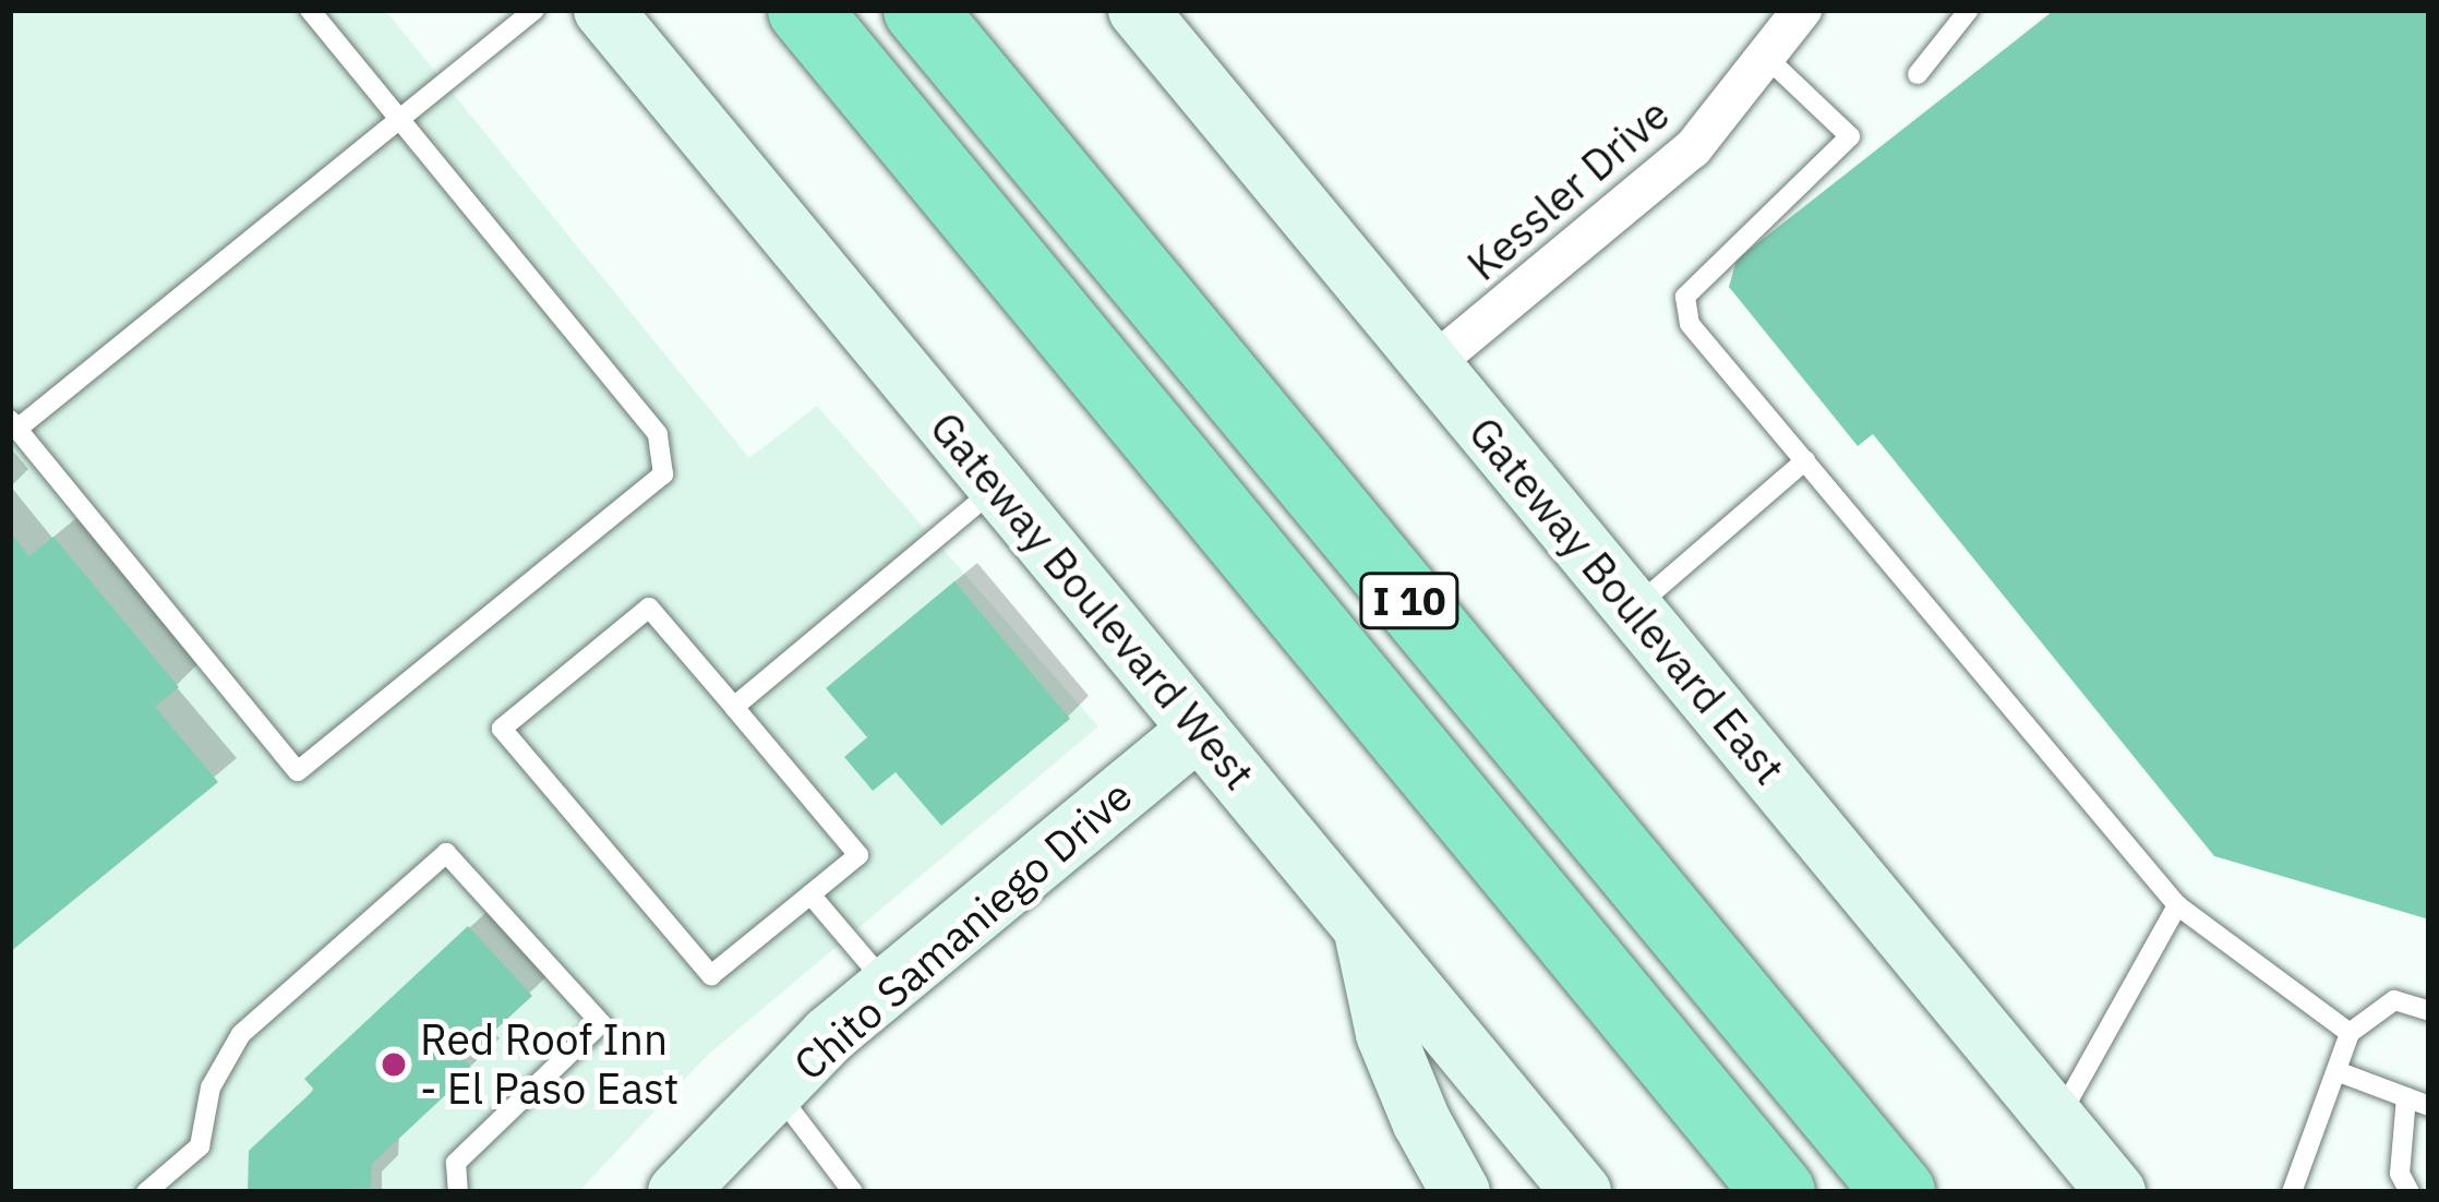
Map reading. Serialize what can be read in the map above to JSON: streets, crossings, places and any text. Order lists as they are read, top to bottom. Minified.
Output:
{"streets":{"highway":["I 10"],"main road":["Gateway Boulevard West","Gateway Boulevard East","Chito Samaniego Drive"],"street":["Kessler Drive"]},"crossings":[["Kessler Drive","Gateway Boulevard East"],["Gateway Boulevard West","Chito Samaniego Drive"]],"places":["Red Roof Inn - El Paso East"]}
